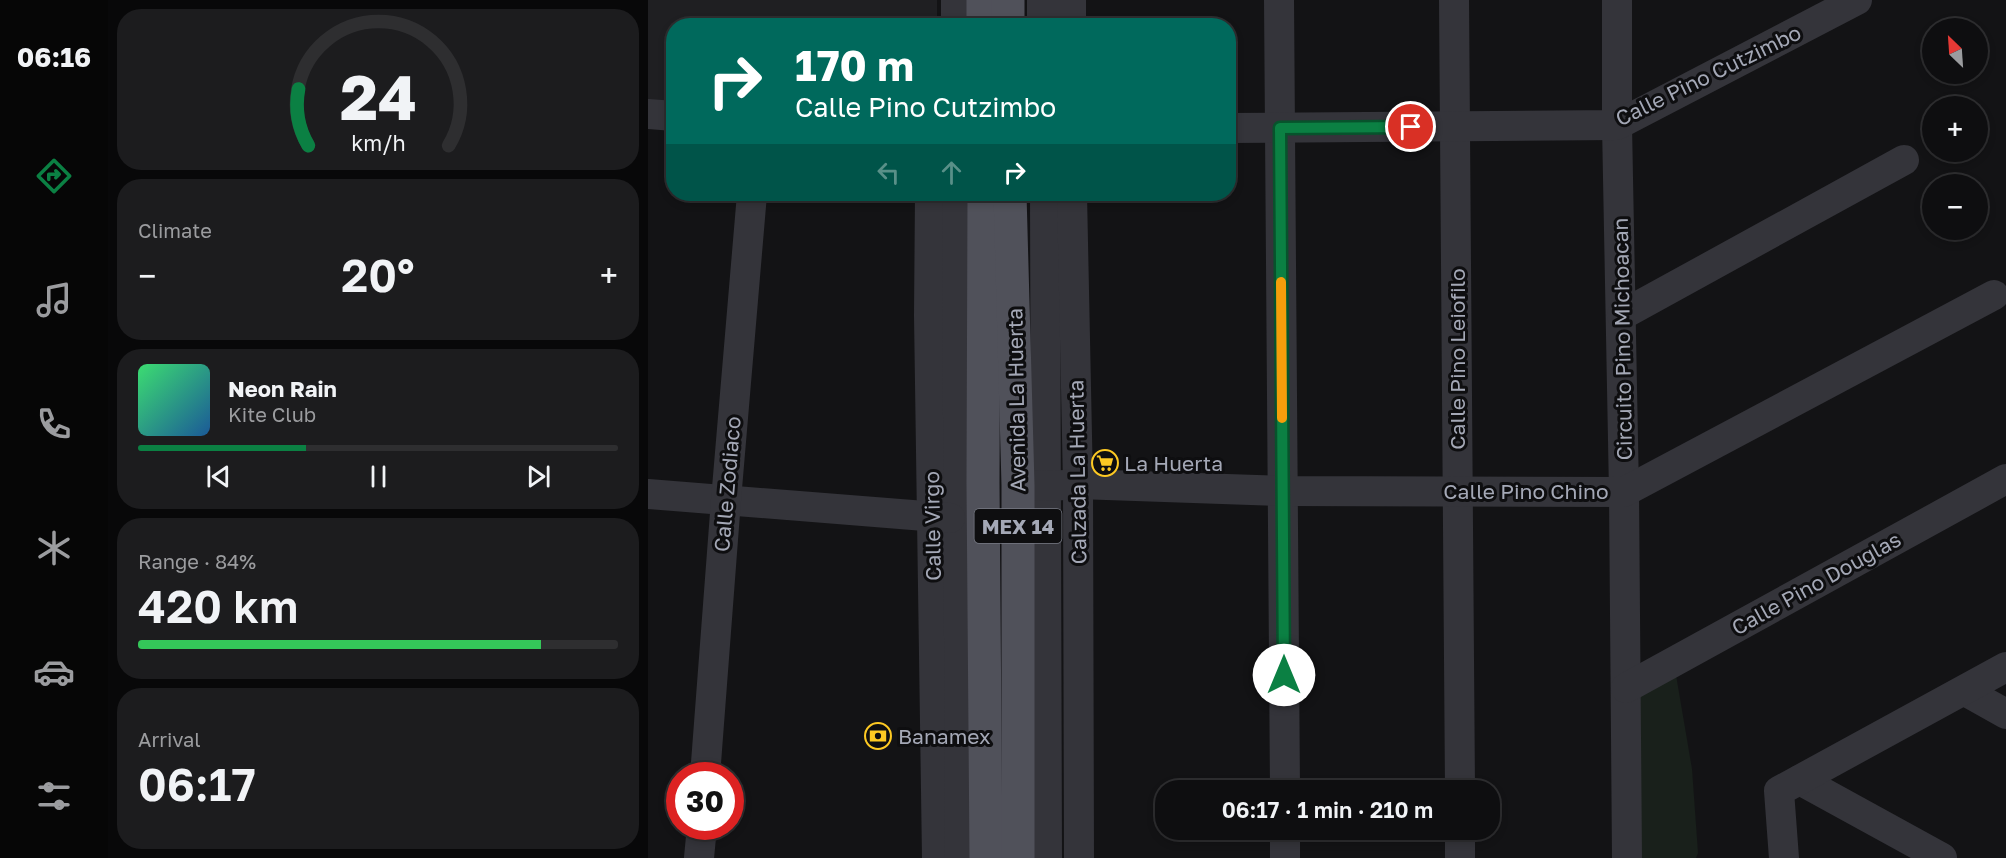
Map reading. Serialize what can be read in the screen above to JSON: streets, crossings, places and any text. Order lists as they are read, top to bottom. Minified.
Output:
{"streets":{"main road":["Avenida La Huerta","MEX 14"],"street":["Calle Pino Cutzimbo","Circuito Pino Michoacan","Calle Pino Leiofilo","Calzada La Huerta","Calle Zodiaco","Calle Pino Chino","Calle Virgo","Calle Pino Douglas"]},"crossings":[["Calle Pino Cutzimbo","Circuito Pino Michoacan"],["Calle Pino Cutzimbo","Calle Pino Leiofilo"],["Circuito Pino Michoacan","Calle Pino Chino"],["Circuito Pino Michoacan","Calle Pino Douglas"],["Calle Pino Leiofilo","Calle Pino Chino"],["Avenida La Huerta","Calzada La Huerta"],["Avenida La Huerta","Calle Pino Chino"],["Avenida La Huerta","Calle Virgo"],["Calzada La Huerta","Calle Pino Chino"]],"places":{"supermarket":["La Huerta"],"bank":["Banamex"]},"north":"top left","page":{"tabs":"06:16","map_buttons":["+","−"],"turn":["170 m","Calle Pino Cutzimbo"],"tile":["Climate",["Range · 84%","420 km"],["Arrival","06:17"]],"heat":["−","20°","+"],"song":["Neon Rain","Kite Club"],"limit":"30","trip":"06:17 · 1 min · 210 m","gauge":["24","km/h"]}}
